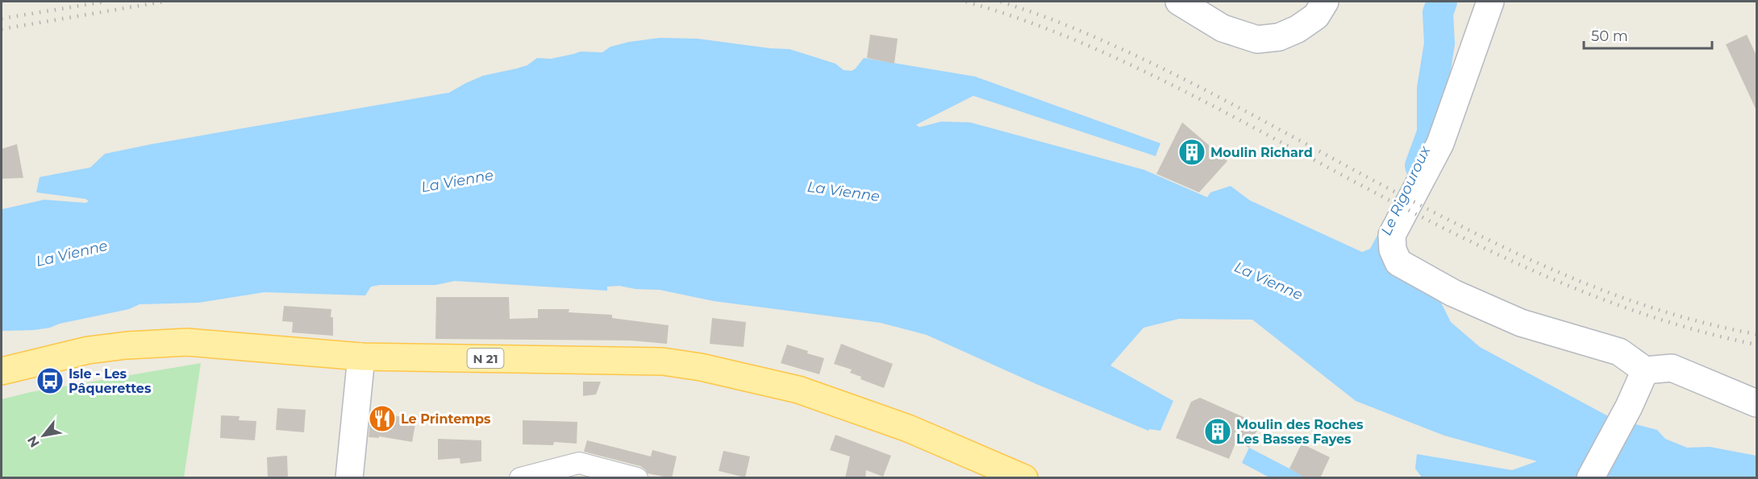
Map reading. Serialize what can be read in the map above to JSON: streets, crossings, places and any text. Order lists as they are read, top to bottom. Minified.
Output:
{"streets":{"main road":["N 21"]},"water":["La Vienne","Le Rigouroux"],"places":{"building":["Moulin Richard","Moulin des Roches Les Basses Fayes"],"bus stop":["Isle - Les Pâquerettes"],"restaurant":["Le Printemps"]},"scale_bar":"50 m","north":"bottom left"}
